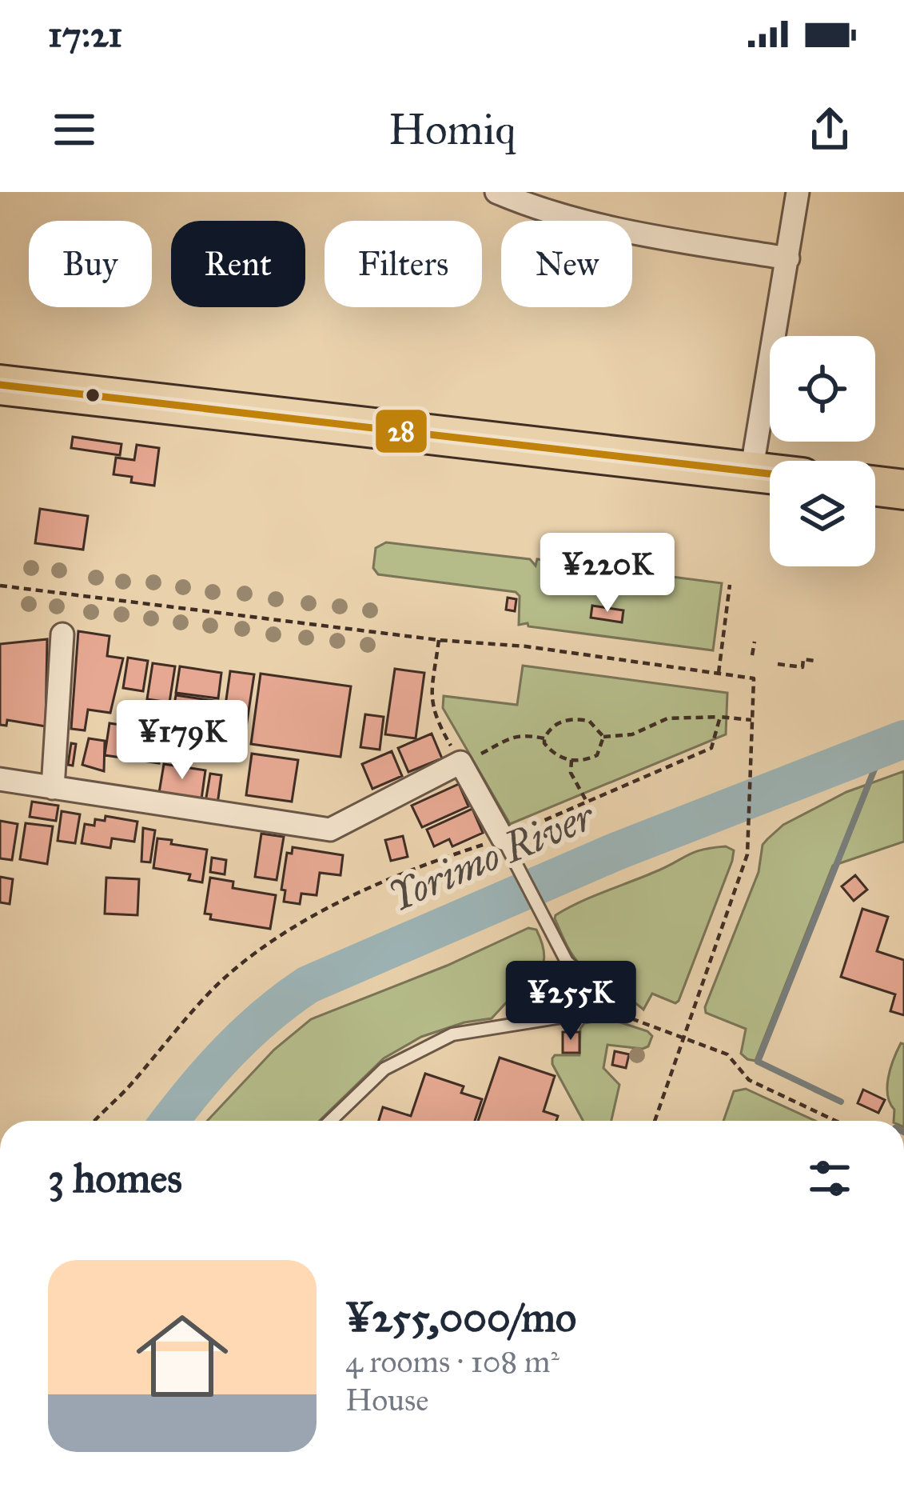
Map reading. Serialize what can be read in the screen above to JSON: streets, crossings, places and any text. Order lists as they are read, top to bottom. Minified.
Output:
{"water":["Yorimo River"],"lines":["transit line 28"],"page":{"status":"17:21","header":"Homiq","chip":["Buy","Rent","Filters","New"],"price":["¥220K","¥179K","¥255K"],"heading":"3 homes","list":[{"name":"¥255,000/mo","note":"4 rooms · 108 m² · House"}]}}
